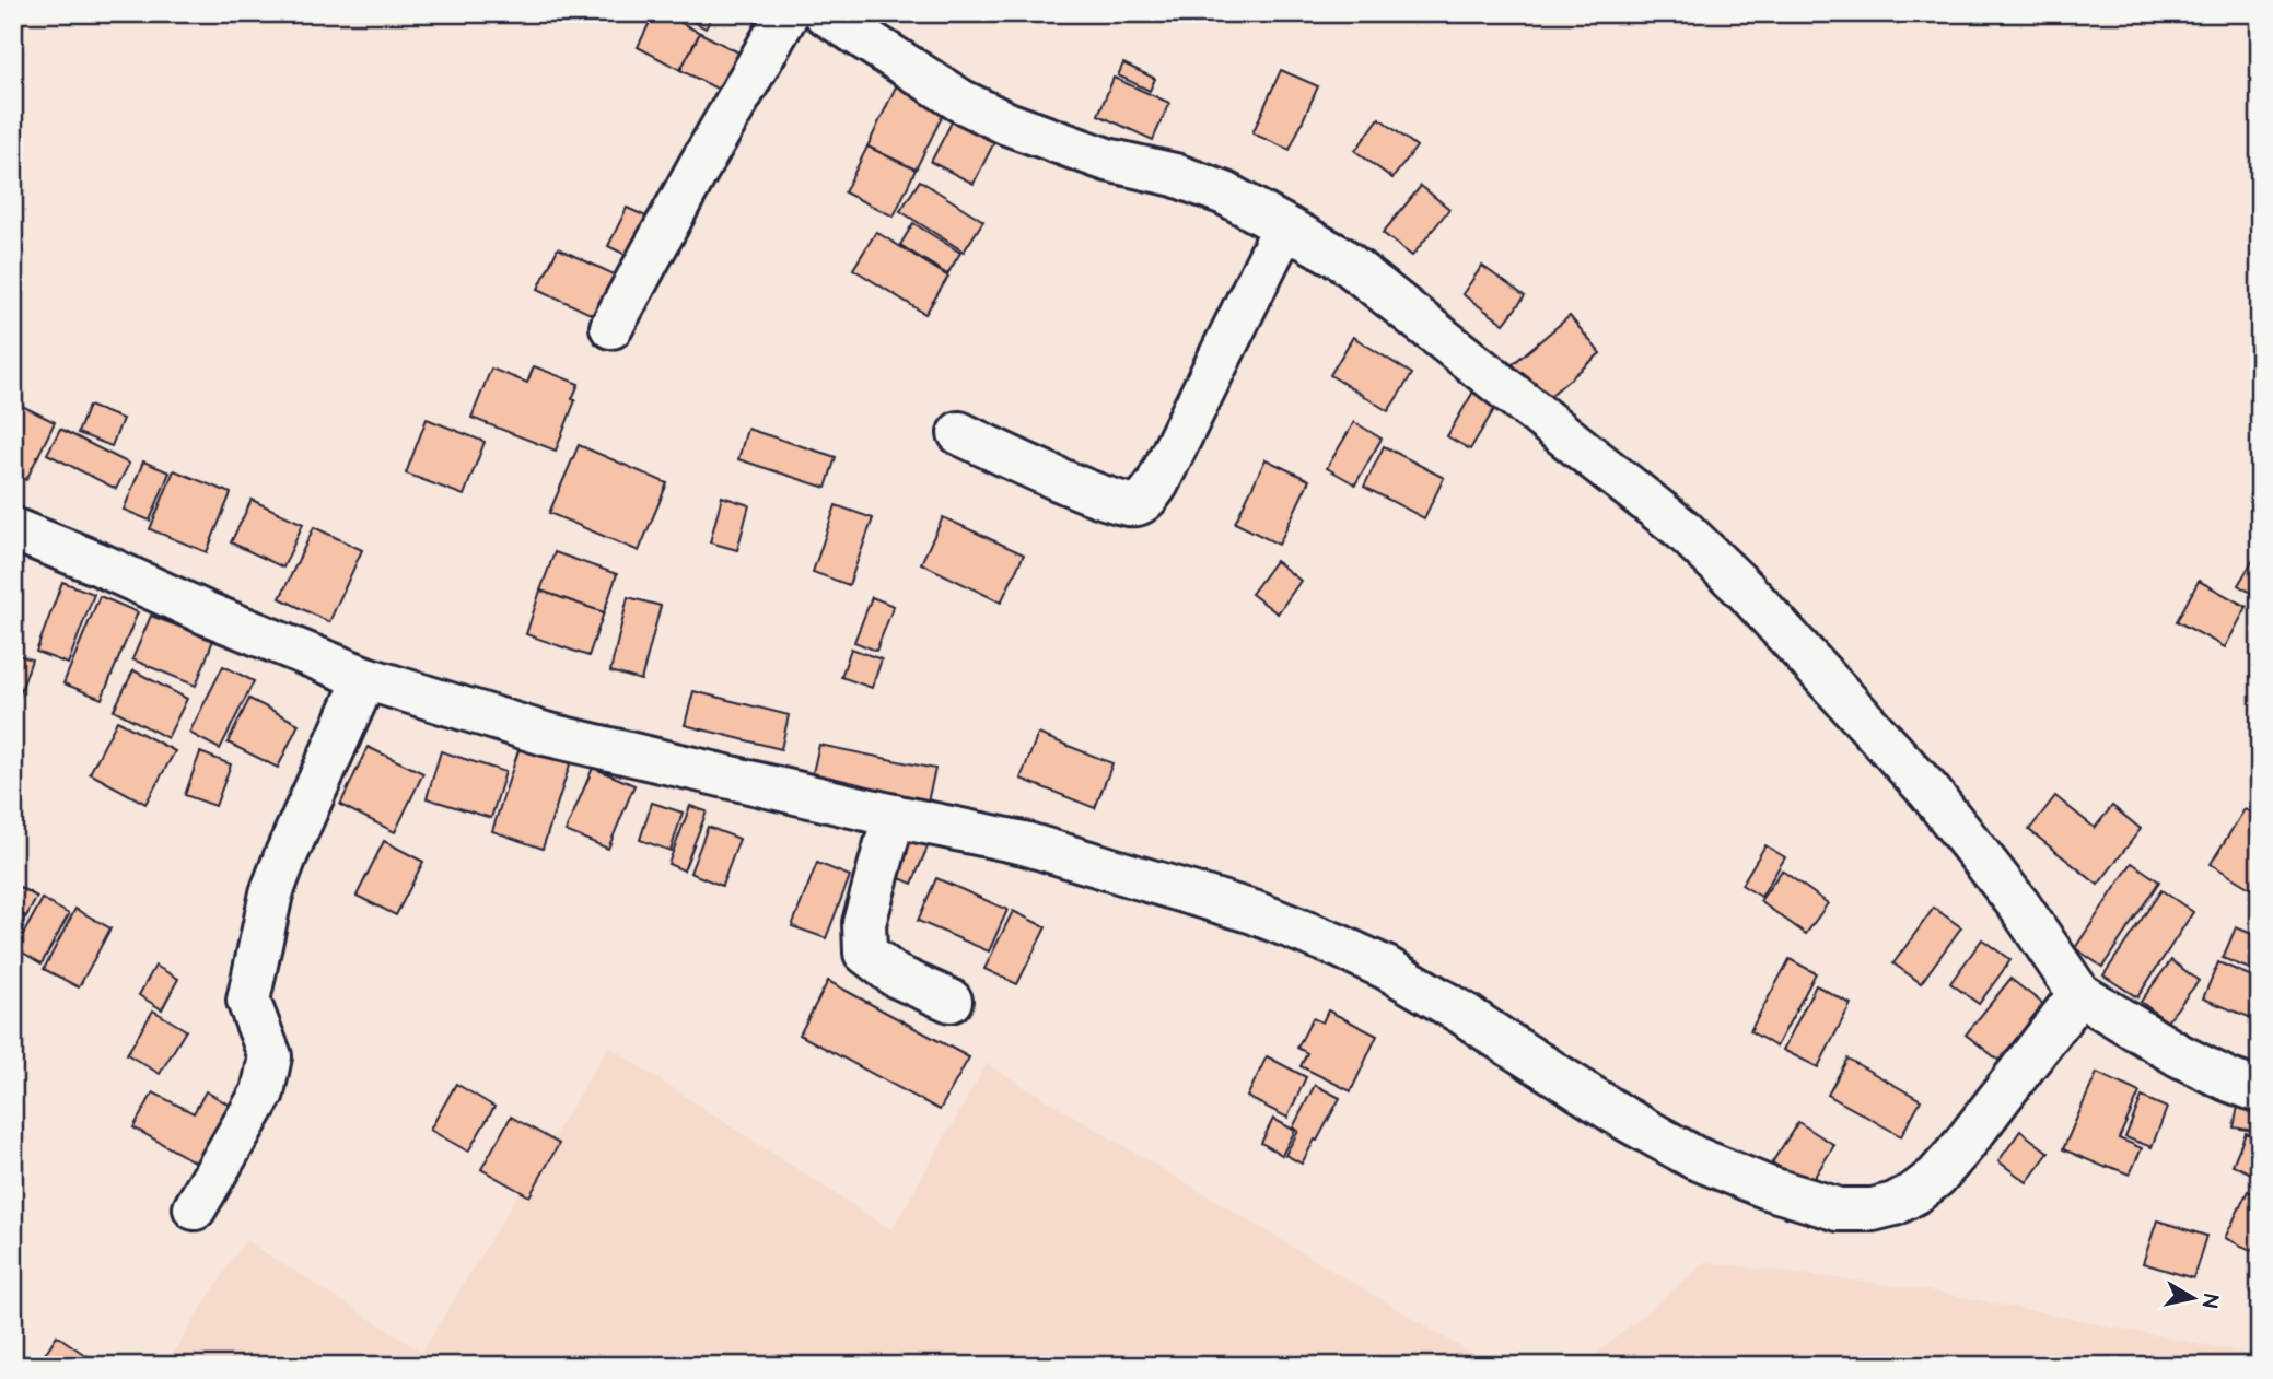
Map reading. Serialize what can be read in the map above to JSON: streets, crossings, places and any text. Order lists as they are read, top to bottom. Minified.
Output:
{"north":"right"}
